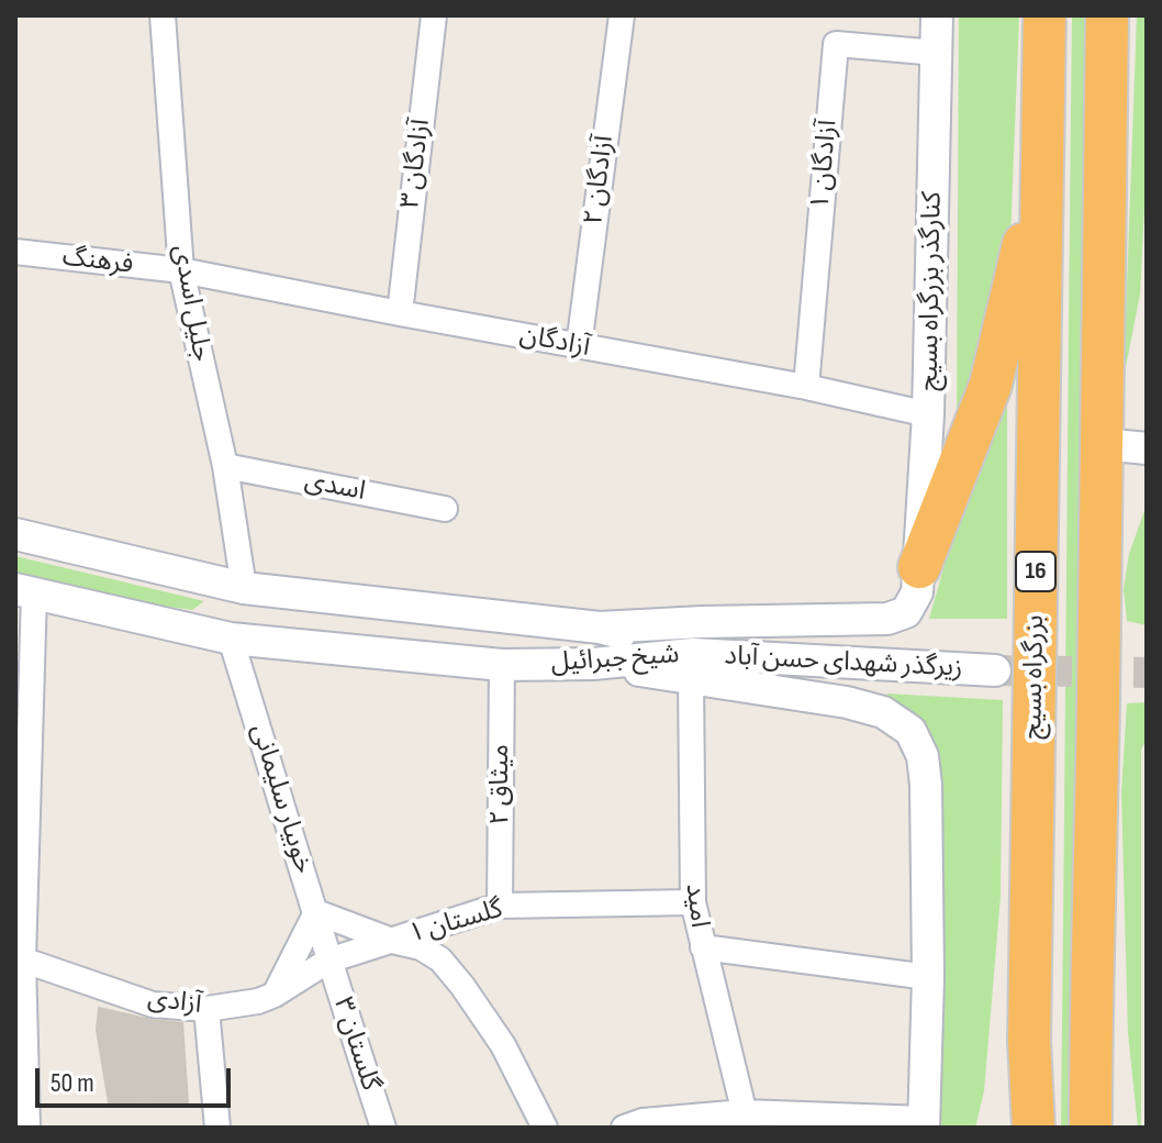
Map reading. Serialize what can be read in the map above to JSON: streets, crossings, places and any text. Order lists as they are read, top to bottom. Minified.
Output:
{"streets":{"highway":["16","بزرگراه بسیج"],"street":["آزادگان ۳","آزادگان ۱","آزادگان ۲","فرهنگ","کنارگذر بزرگراه بسیج","جلیل اسدی","آزادگان","اسدی","شیخ جبرائیل","زیرگذر شهدای حسن آباد","میثاق ۲","خوبیار سلیمانی","امید","گلستان ۱","آزادی","گلستان ۳"]},"crossings":[["آزادگان ۳","آزادگان"],["آزادگان ۱","کنارگذر بزرگراه بسیج"],["آزادگان ۱","آزادگان"],["آزادگان ۲","آزادگان"],["فرهنگ","جلیل اسدی"],["فرهنگ","آزادگان"],["کنارگذر بزرگراه بسیج","آزادگان"],["کنارگذر بزرگراه بسیج","شیخ جبرائیل"],["جلیل اسدی","آزادگان"],["جلیل اسدی","اسدی"],["جلیل اسدی","شیخ جبرائیل"],["شیخ جبرائیل","زیرگذر شهدای حسن آباد"],["شیخ جبرائیل","میثاق ۲"],["شیخ جبرائیل","خوبیار سلیمانی"],["شیخ جبرائیل","امید"],["زیرگذر شهدای حسن آباد","امید"],["میثاق ۲","گلستان ۱"],["خوبیار سلیمانی","گلستان ۱"],["خوبیار سلیمانی","آزادی"],["خوبیار سلیمانی","گلستان ۳"],["امید","گلستان ۱"],["گلستان ۱","آزادی"],["گلستان ۱","گلستان ۳"],["آزادی","گلستان ۳"]],"scale_bar":"50 m"}
